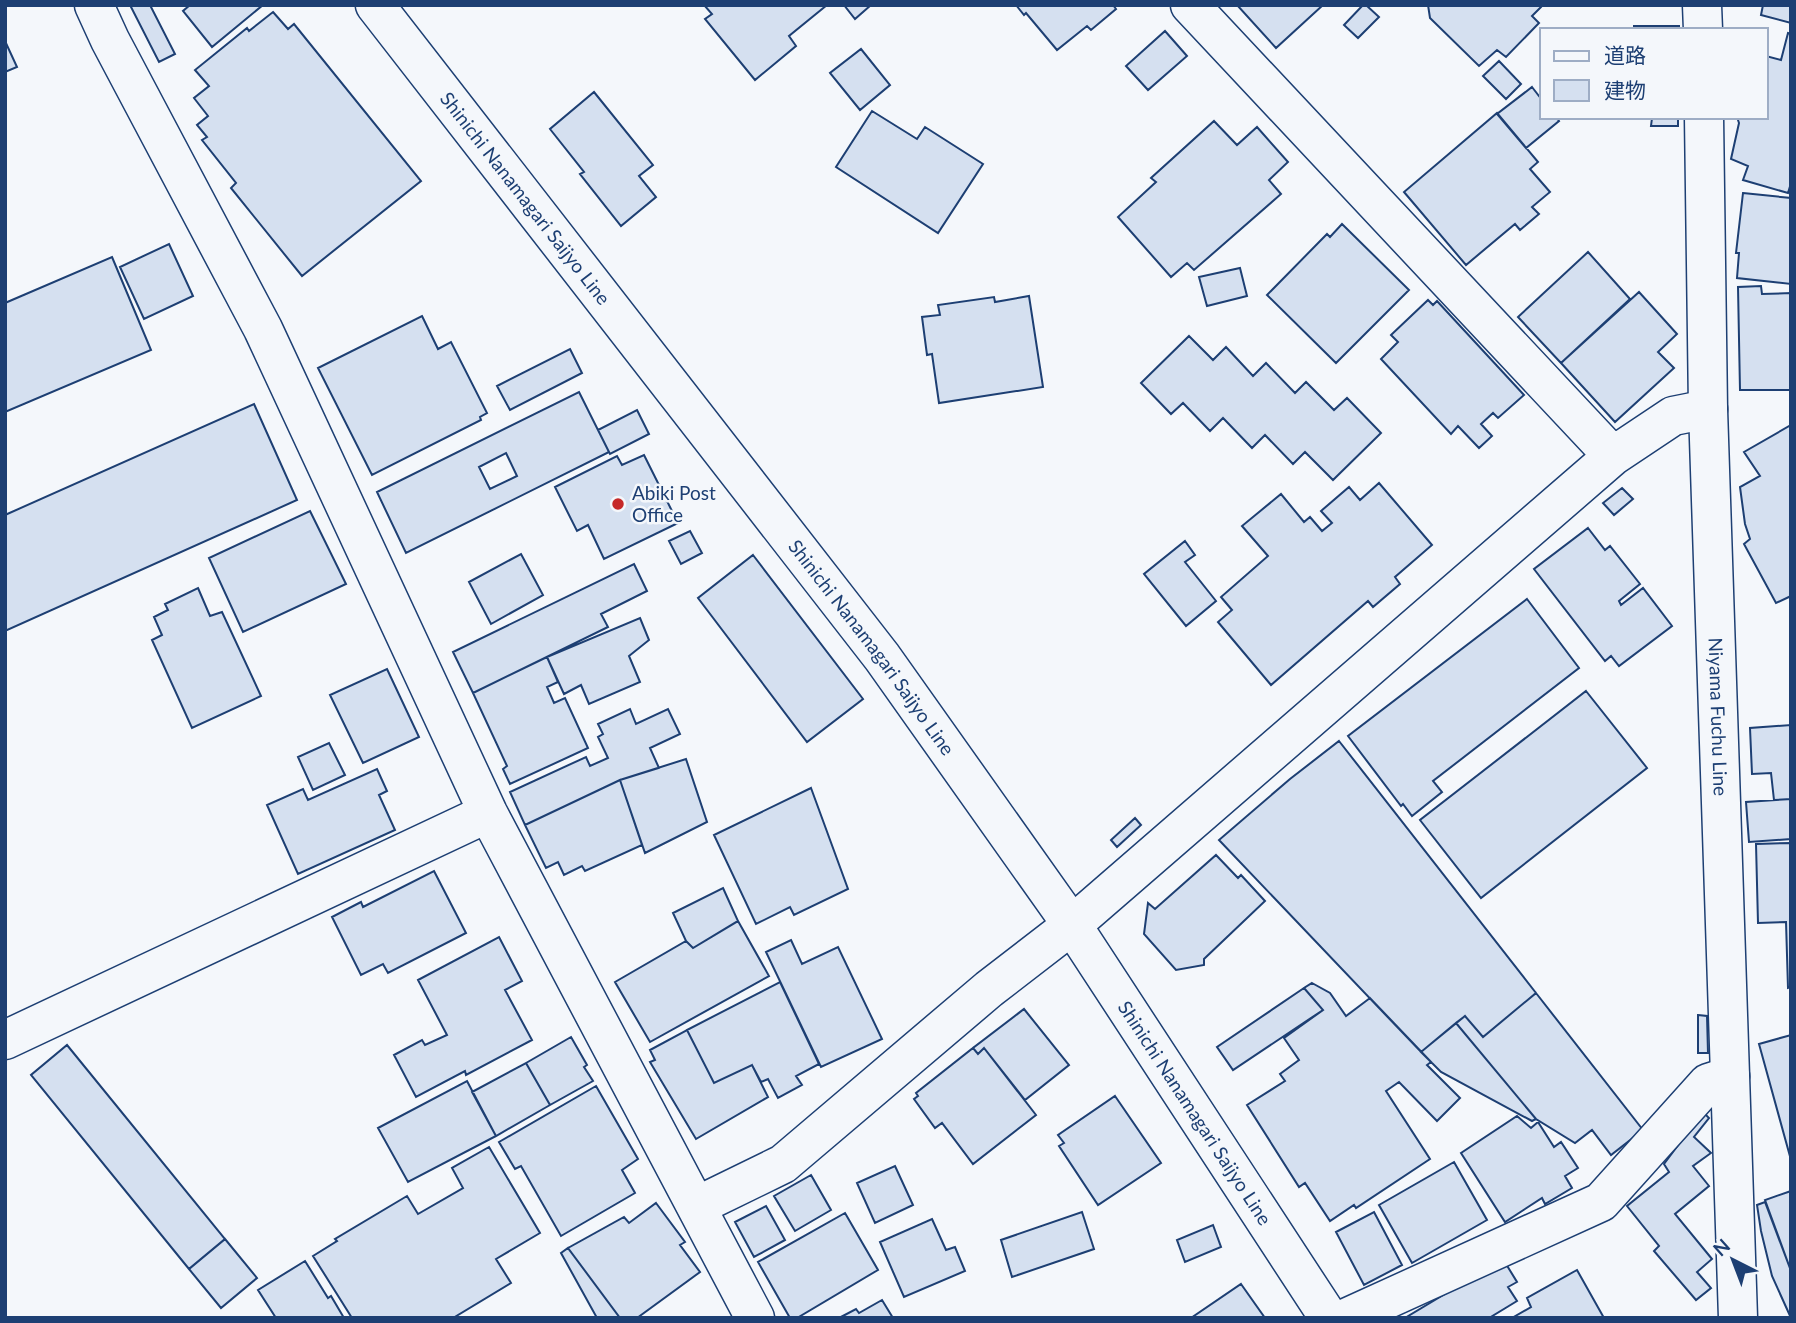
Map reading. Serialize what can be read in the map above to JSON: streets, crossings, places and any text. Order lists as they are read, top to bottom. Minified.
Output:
{"streets":{"street":["Shinichi Nanamagari Saijyo Line","Niyama Fuchu Line"]},"places":["Abiki Post Office"],"legend":["道路","建物"],"north":"top left"}
